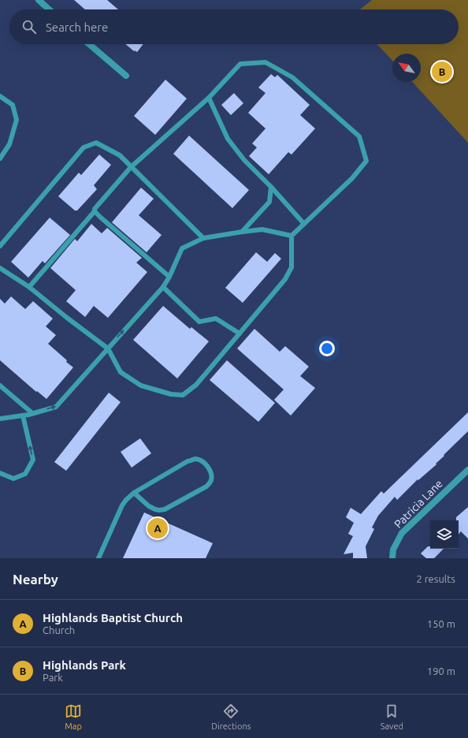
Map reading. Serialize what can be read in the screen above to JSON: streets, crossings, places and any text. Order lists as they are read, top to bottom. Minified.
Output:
{"streets":{"street":["Patricia Lane"]},"north":"top left","page":{"search":"Search here","pins":["B","A"],"heading":["Nearby","2 results"],"list":[{"mark":"A","name":"Highlands Baptist Church","note":"Church","value":"150 m"},{"mark":"B","name":"Highlands Park","note":"Park","value":"190 m"}],"nav":["Map","Directions","Saved"]}}
